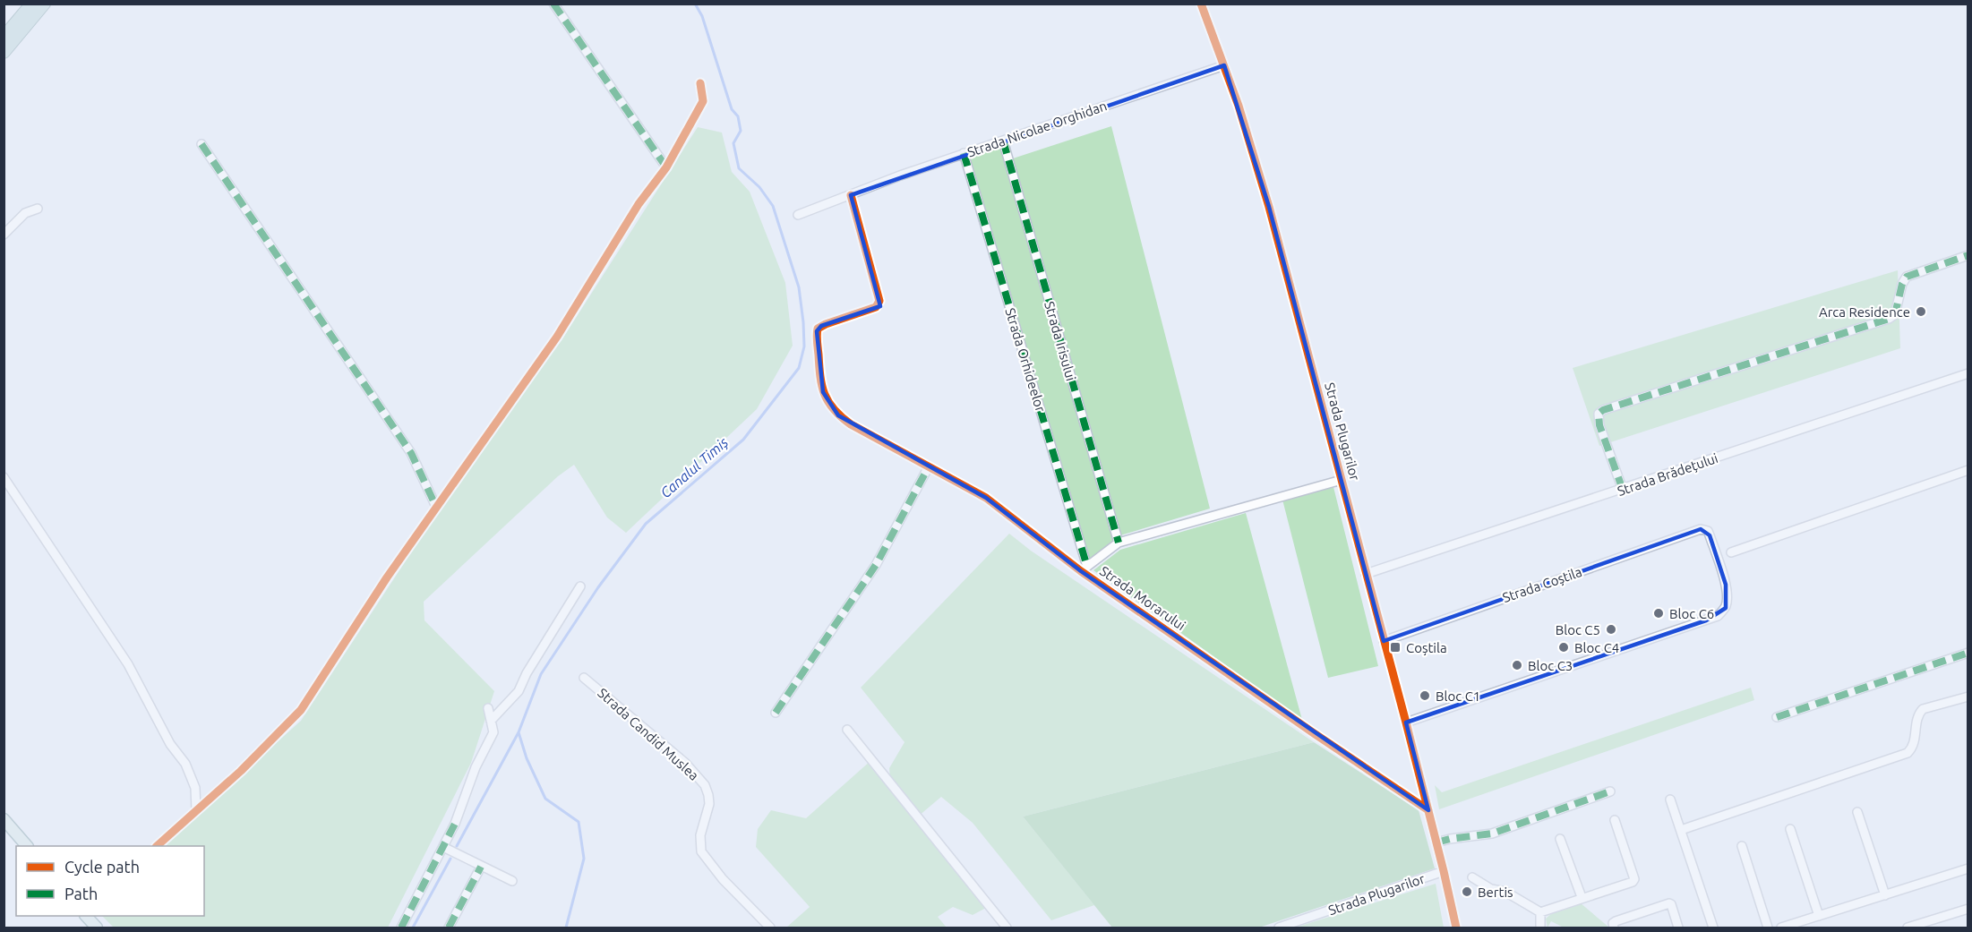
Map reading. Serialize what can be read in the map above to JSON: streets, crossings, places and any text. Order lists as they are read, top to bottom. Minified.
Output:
{"streets":{"street":["Strada Nicolae Orghidan","Strada Irisului","Strada Orhideelor","Strada Plugarilor","Strada Brădețului","Strada Coștila","Strada Morarului","Strada Candid Muslea"]},"crossings":[["Strada Nicolae Orghidan","Strada Irisului"],["Strada Nicolae Orghidan","Strada Orhideelor"],["Strada Nicolae Orghidan","Strada Plugarilor"],["Strada Nicolae Orghidan","Strada Morarului"],["Strada Orhideelor","Strada Morarului"],["Strada Plugarilor","Strada Brădețului"],["Strada Plugarilor","Strada Coștila"],["Strada Plugarilor","Strada Morarului"]],"water":["Canalul Timiș"],"places":{"other":["Arca Residence","Bloc C6","Bloc C5","Bloc C4","Bloc C3","Bloc C1","Bertis"],"transit":["Coștila"]},"legend":["Cycle path","Path"]}
